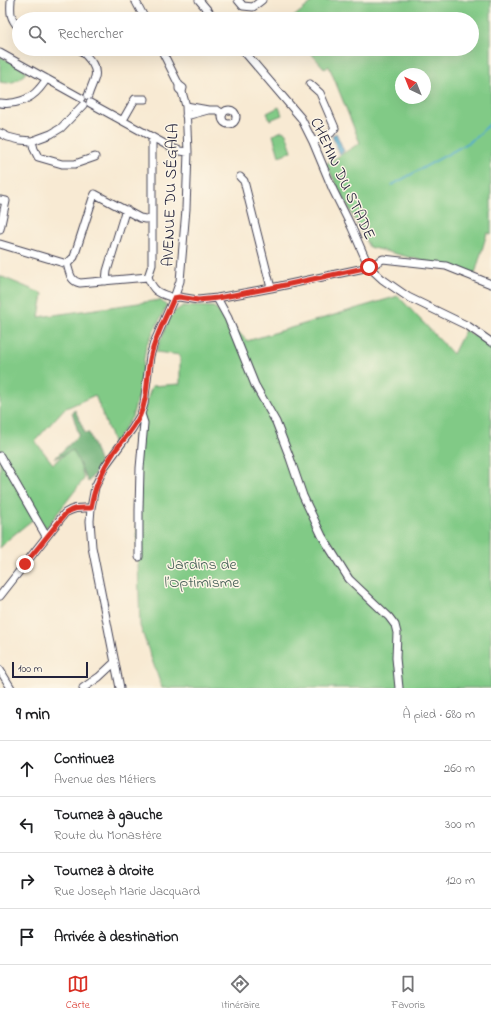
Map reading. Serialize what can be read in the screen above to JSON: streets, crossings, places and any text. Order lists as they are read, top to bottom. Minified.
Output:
{"streets":{"street":["CHEMIN DU STADE","AVENUE DU SÉGALA"]},"parks":["Jardins de l’Optimisme"],"scale_bar":"100 m","north":"top left","page":{"search":"Rechercher","scale":"100 m","heading":["9 min","À pied · 680 m"],"list":[["Continuez","Avenue des Métiers","260 m"],["Tournez à gauche","Route du Monastère","300 m"],["Tournez à droite","Rue Joseph Marie Jacquard","120 m"],"Arrivée à destination"],"nav":["Carte","Itinéraire","Favoris"]}}
